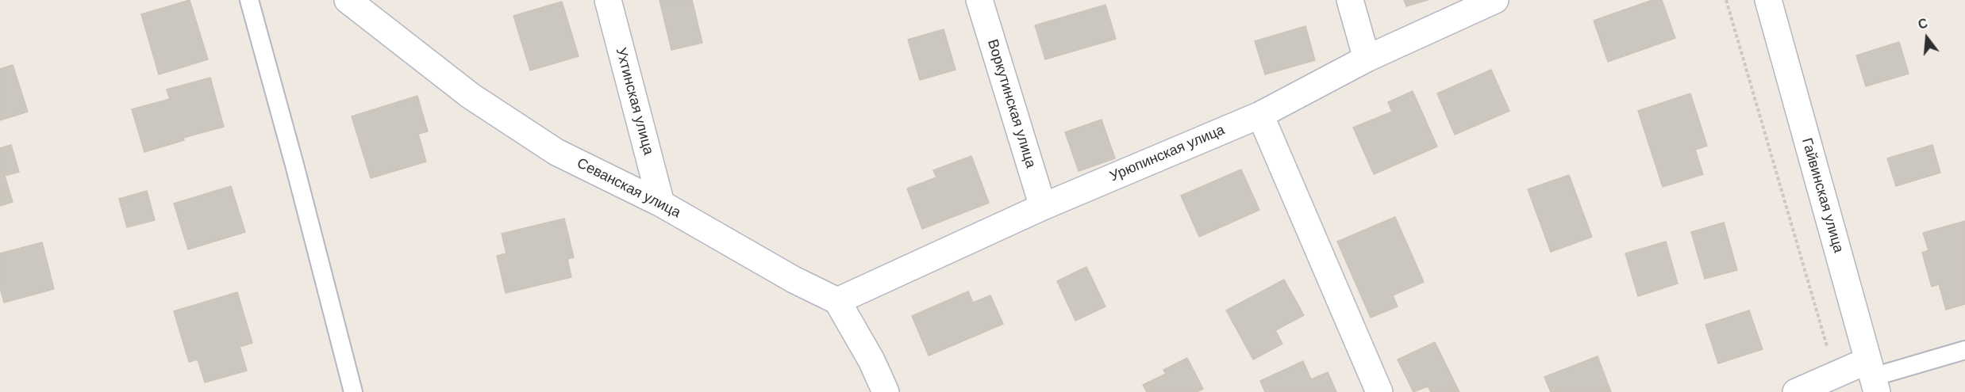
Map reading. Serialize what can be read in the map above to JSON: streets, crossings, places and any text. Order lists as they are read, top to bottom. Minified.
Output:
{"streets":{"street":["Ухтинская улица","Воркутинская улица","Урюпинская улица","Севанская улица","Гайвинская улица"]},"crossings":[["Ухтинская улица","Севанская улица"],["Воркутинская улица","Урюпинская улица"],["Урюпинская улица","Севанская улица"]],"north":"top"}
